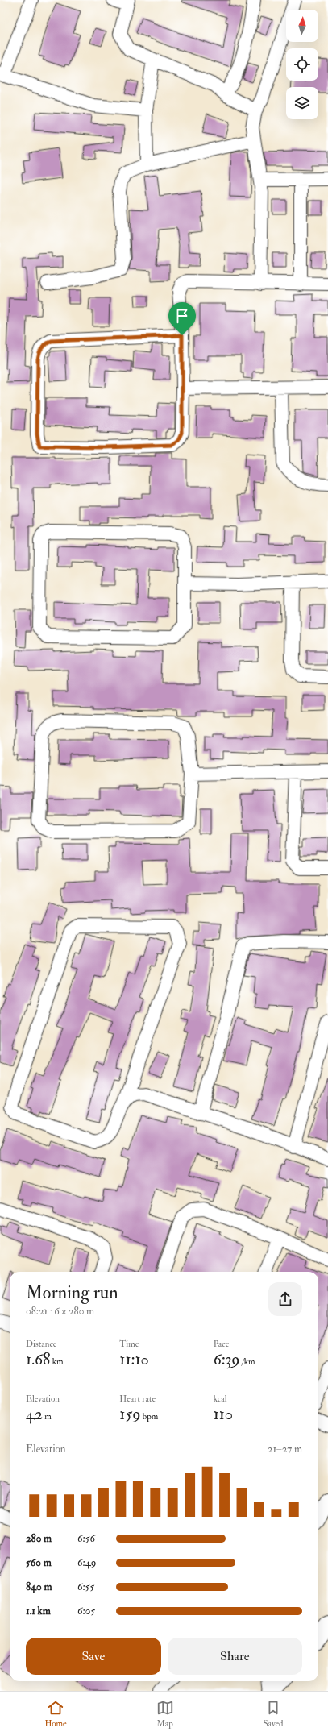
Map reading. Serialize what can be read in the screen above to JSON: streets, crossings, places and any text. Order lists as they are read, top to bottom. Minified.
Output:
{"north":"top","page":{"heading":["Morning run","08:21 · 6 × 280 m"],"stats":[["Distance","1.68 km"],["Time","11:10"],["Pace","6:39 /km"],["Elevation","42 m"],["Heart rate","159 bpm"],["kcal","110"]],"chart":["Elevation","21–27 m"],"list":[{"name":"280 m","note":"6:56"},{"name":"560 m","note":"6:49"},{"name":"840 m","note":"6:55"},{"name":"1.1 km","note":"6:05"}],"buttons":["Save","Share"],"tabs":["Home","Map","Saved"]}}
